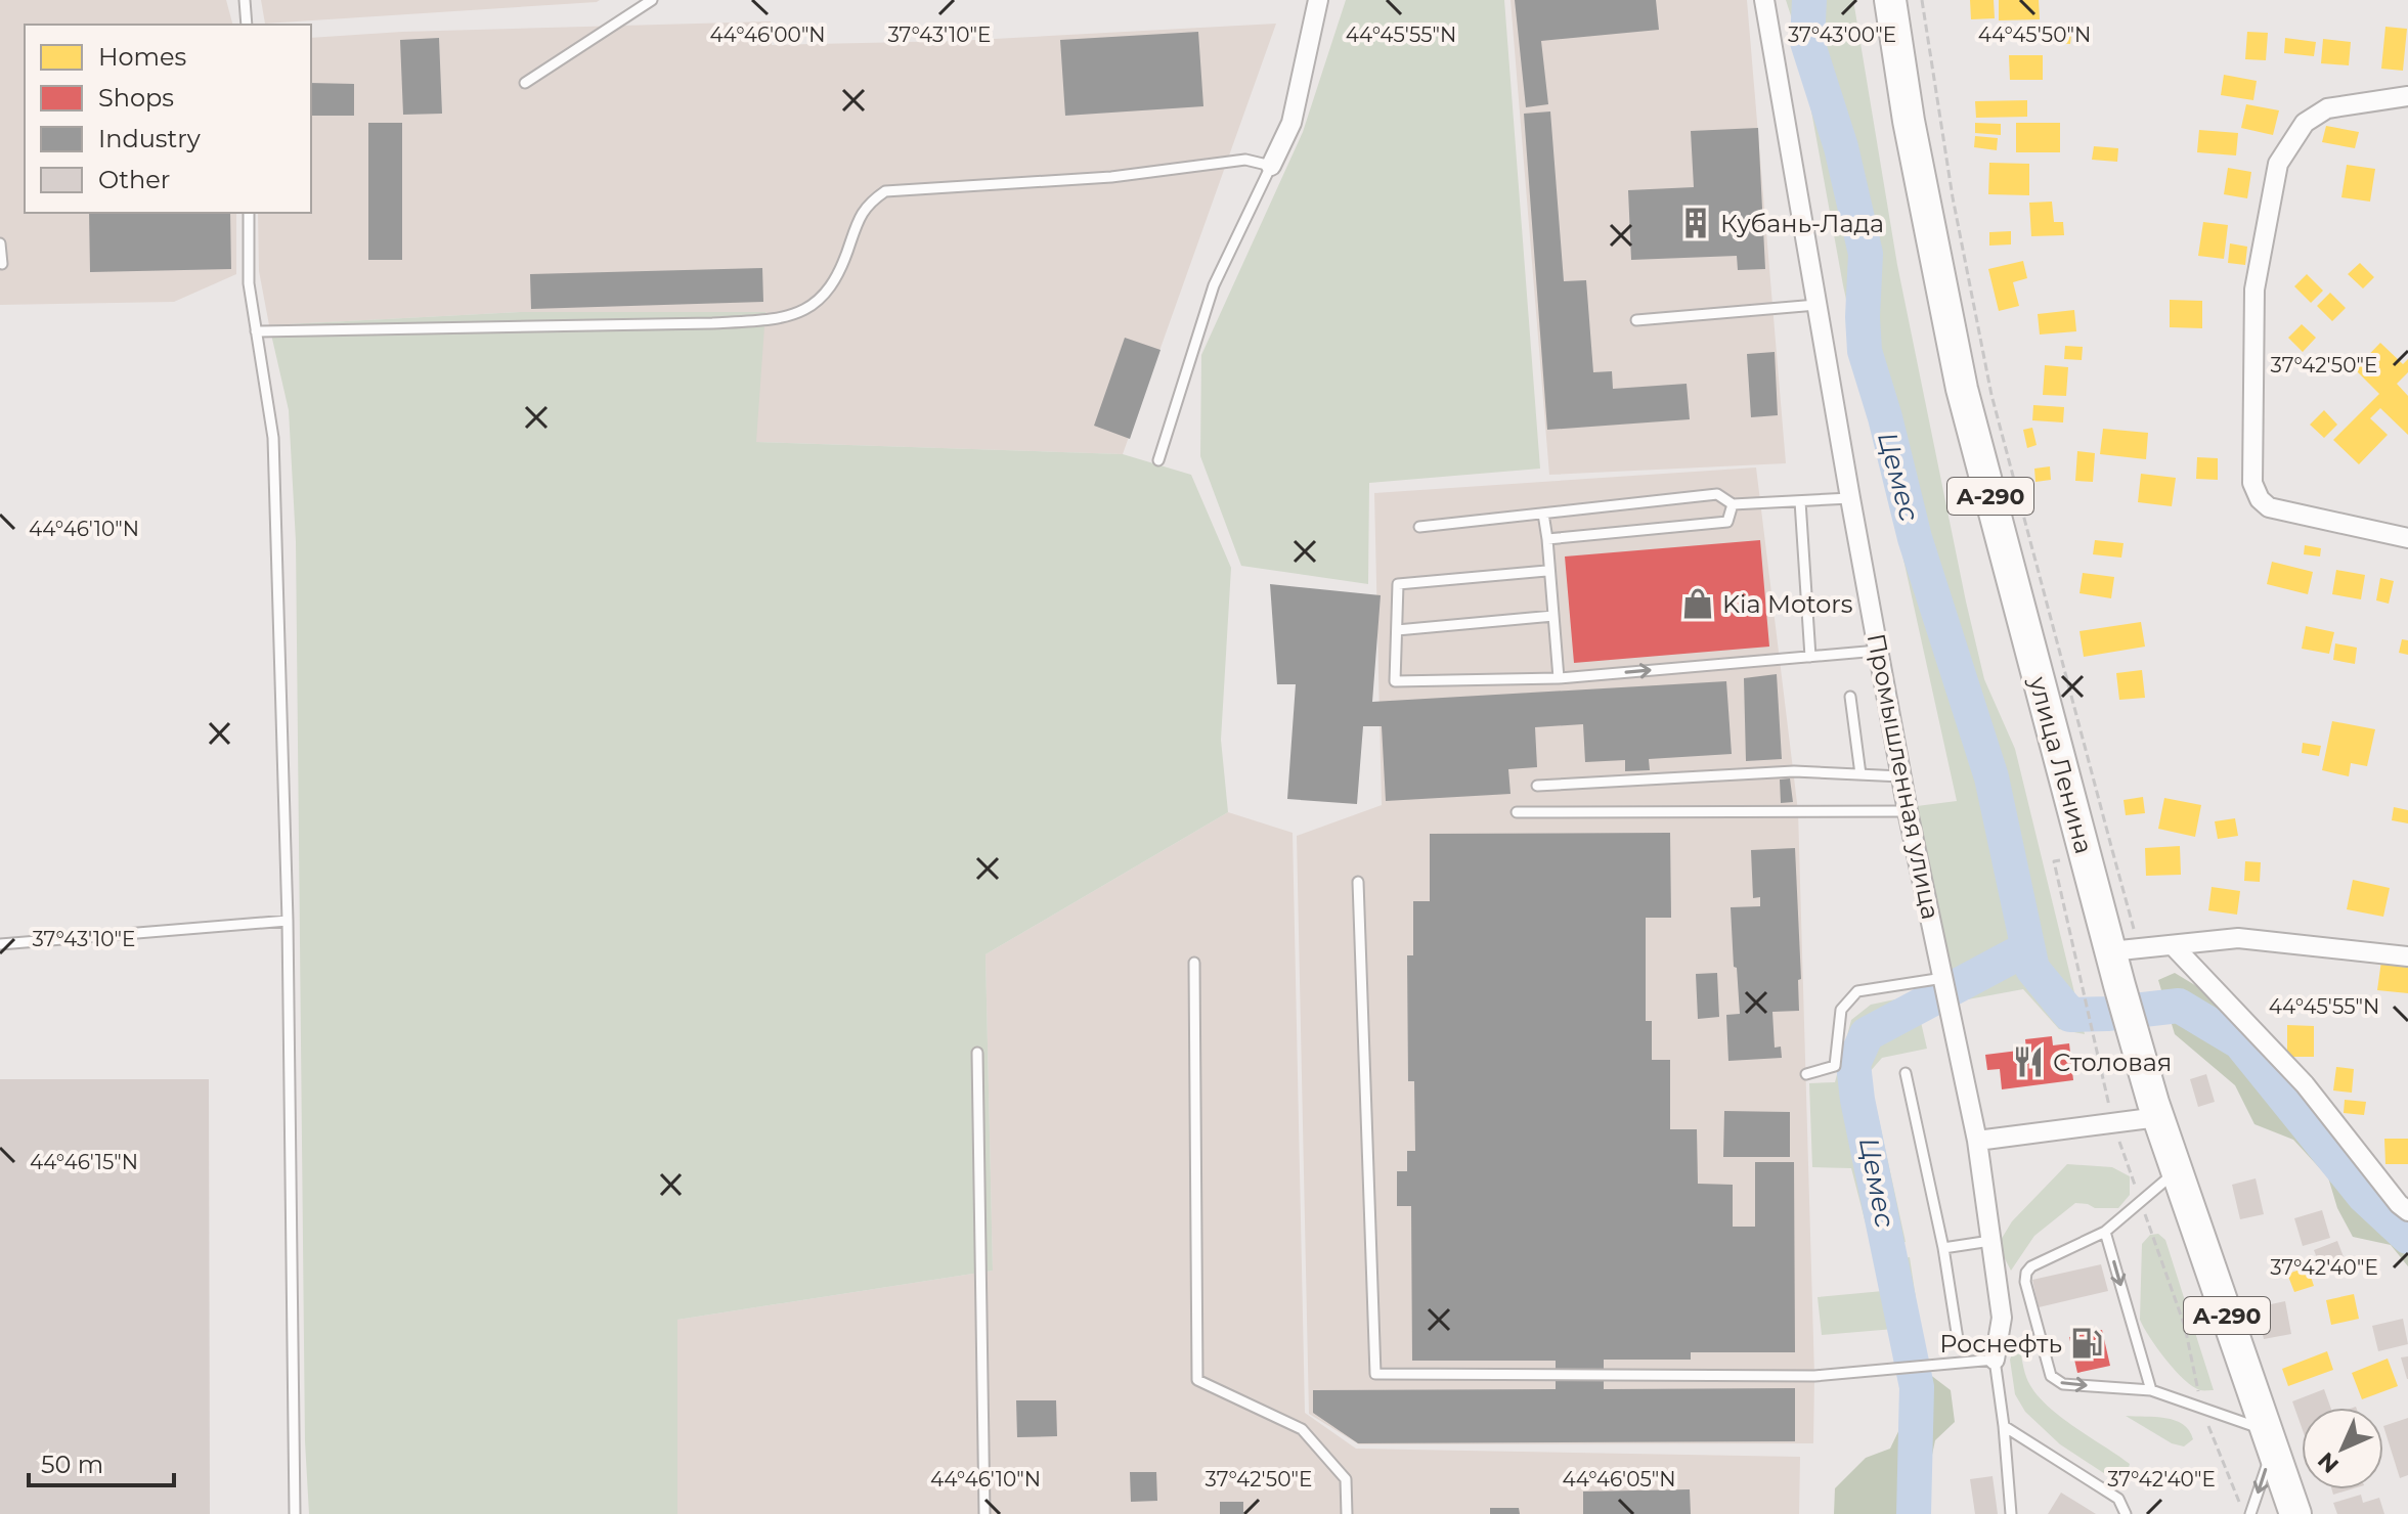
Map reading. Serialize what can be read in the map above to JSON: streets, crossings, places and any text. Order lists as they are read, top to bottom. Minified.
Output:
{"streets":{"highway":["А-290","улица Ленина"],"street":["Промышленная улица"]},"water":["Цемес"],"places":{"building":["Кубань-Лада"],"shop":["Kia Motors"],"restaurant":["Столовая"],"fuel station":["Роснефть"]},"legend":["Homes","Shops","Industry","Other"],"scale_bar":"50 m","north":"bottom left","coordinates":["44°46'00\"N","37°43'10\"E","44°45'55\"N","37°43'00\"E","44°45'50\"N","37°42'50\"E","44°46'10\"N","44°46'15\"N","37°42'40\"E","44°46'05\"N"]}
